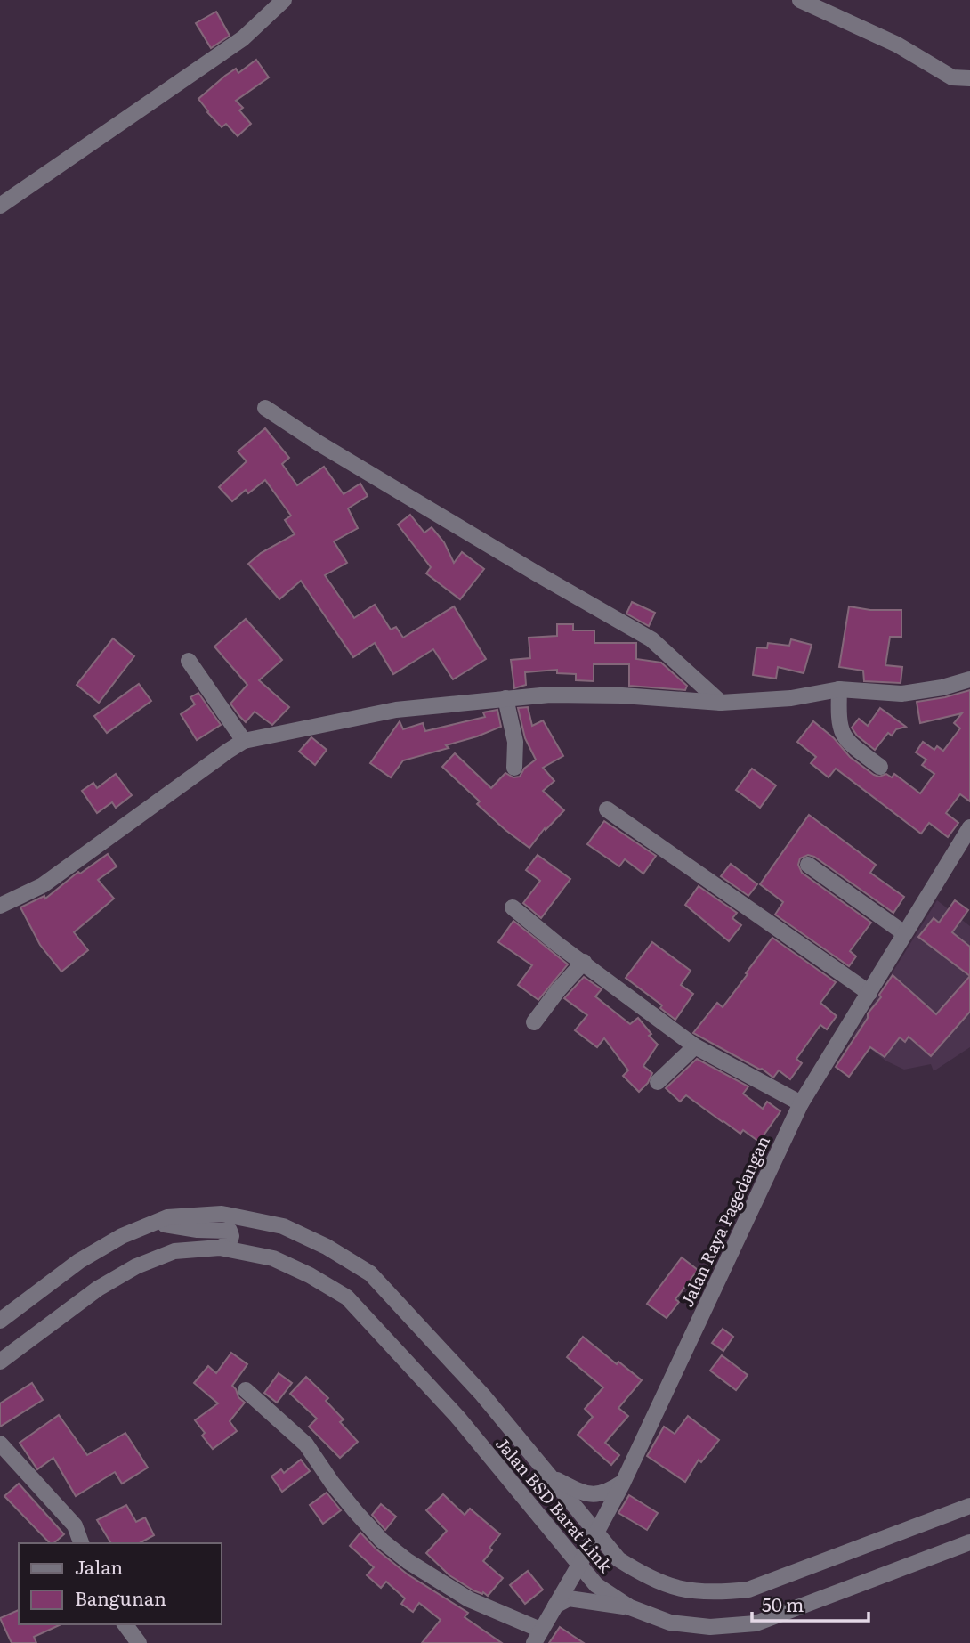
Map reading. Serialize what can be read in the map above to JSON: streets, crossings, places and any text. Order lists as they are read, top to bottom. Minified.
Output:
{"streets":{"street":["Jalan Raya Pagedangan","Jalan BSD Barat Link"]},"crossings":[["Jalan Raya Pagedangan","Jalan BSD Barat Link"]],"legend":["Jalan","Bangunan"],"scale_bar":"50 m"}
